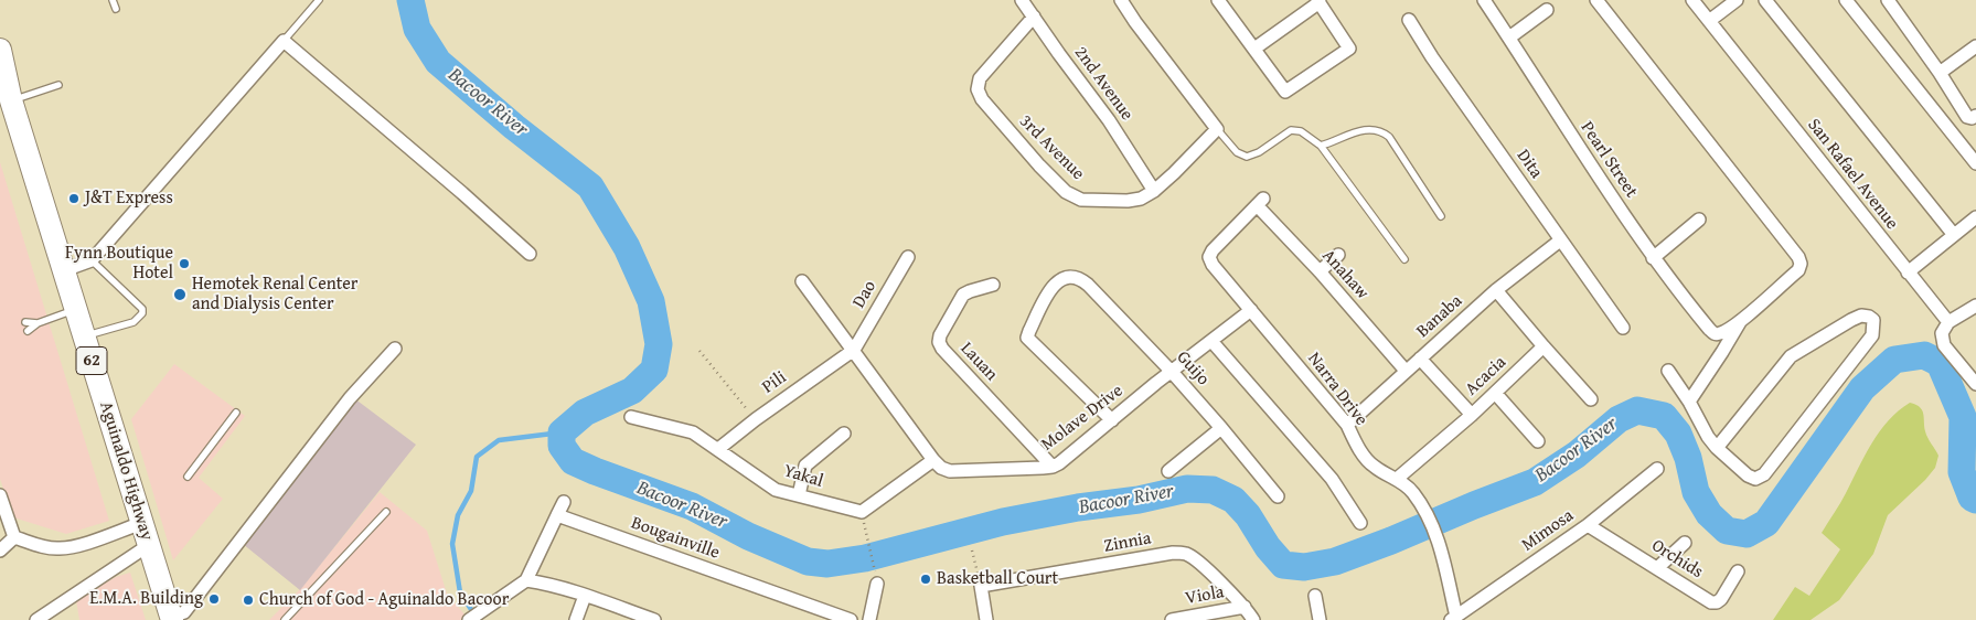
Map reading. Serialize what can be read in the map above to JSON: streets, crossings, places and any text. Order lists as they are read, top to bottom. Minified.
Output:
{"streets":{"highway":["62","Aguinaldo Highway"],"street":["2nd Avenue","3rd Avenue","Pearl Street","Dita","San Rafael Avenue","Anahaw","Dao","Banaba","Lauan","Guijo","Acacia","Pili","Narra Drive","Molave Drive","Yakal","Mimosa","Bougainville","Zinnia","Orchids","Viola"]},"crossings":[["2nd Avenue","3rd Avenue"],["Dita","Banaba"],["Anahaw","Banaba"],["Anahaw","Narra Drive"],["Dao","Pili"],["Banaba","Narra Drive"],["Lauan","Molave Drive"],["Guijo","Molave Drive"],["Acacia","Narra Drive"],["Pili","Yakal"],["Narra Drive","Molave Drive"],["Narra Drive","Mimosa"],["Molave Drive","Yakal"],["Mimosa","Orchids"],["Zinnia","Viola"]],"water":["Bacoor River"],"places":["J&T Express","Fynn Boutique Hotel","Hemotek Renal Center and Dialysis Center","Basketball Court","E.M.A. Building","Church of God - Aguinaldo Bacoor"]}
